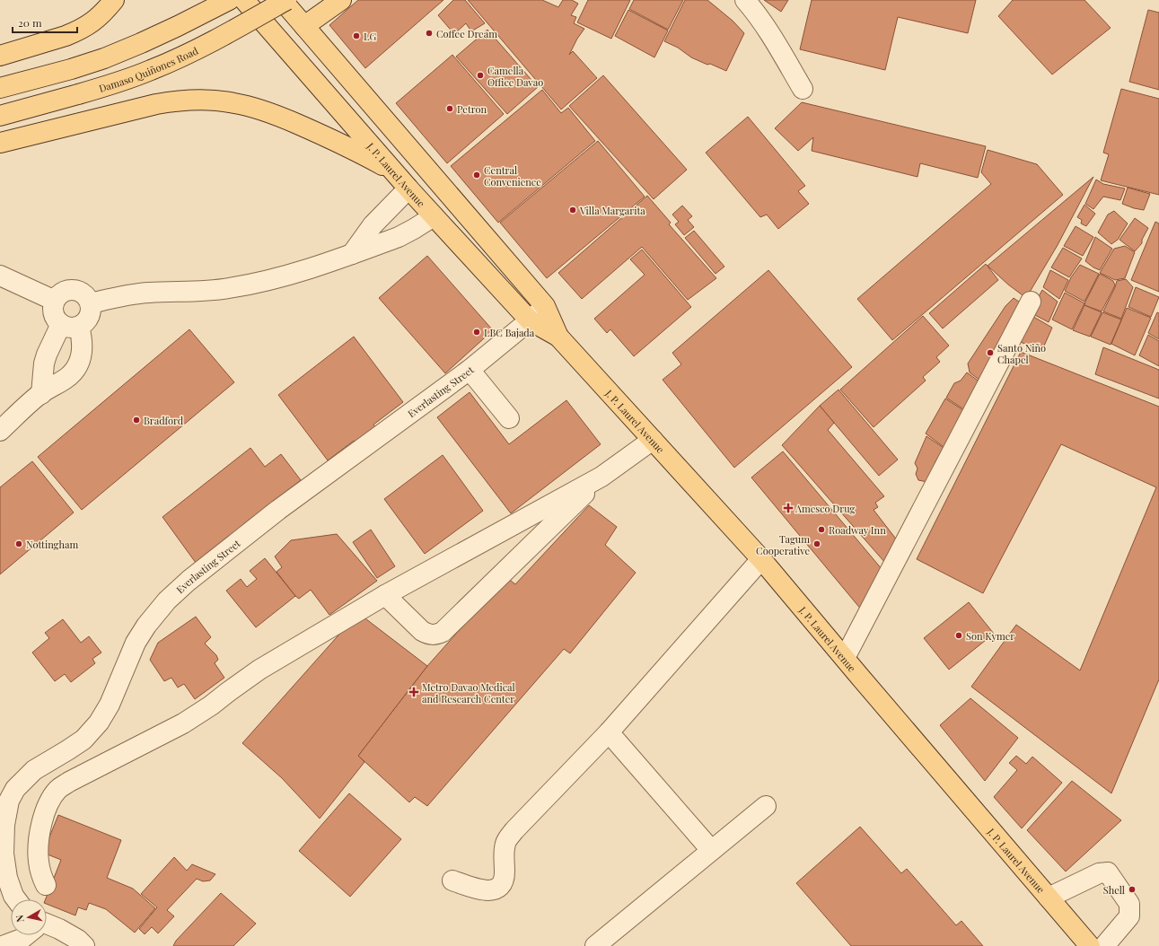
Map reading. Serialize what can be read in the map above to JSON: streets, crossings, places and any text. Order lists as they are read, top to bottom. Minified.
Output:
{"streets":{"main road":["Damaso Quiñones Road","J. P. Laurel Avenue"],"street":["Everlasting Street"]},"crossings":[["J. P. Laurel Avenue","Everlasting Street"]],"places":{"other":["Coffee Dream","LG","Camella Office Davao","Petron","Central Convenience","Villa Margarita","LBC Bajada","Santo Niño Chapel","Bradford","Roadway Inn","Nottingham","Tagum Cooperative","Son Kymer","Shell"],"health":["Amesco Drug","Metro Davao Medical and Research Center"]},"scale_bar":"20 m","north":"left"}
